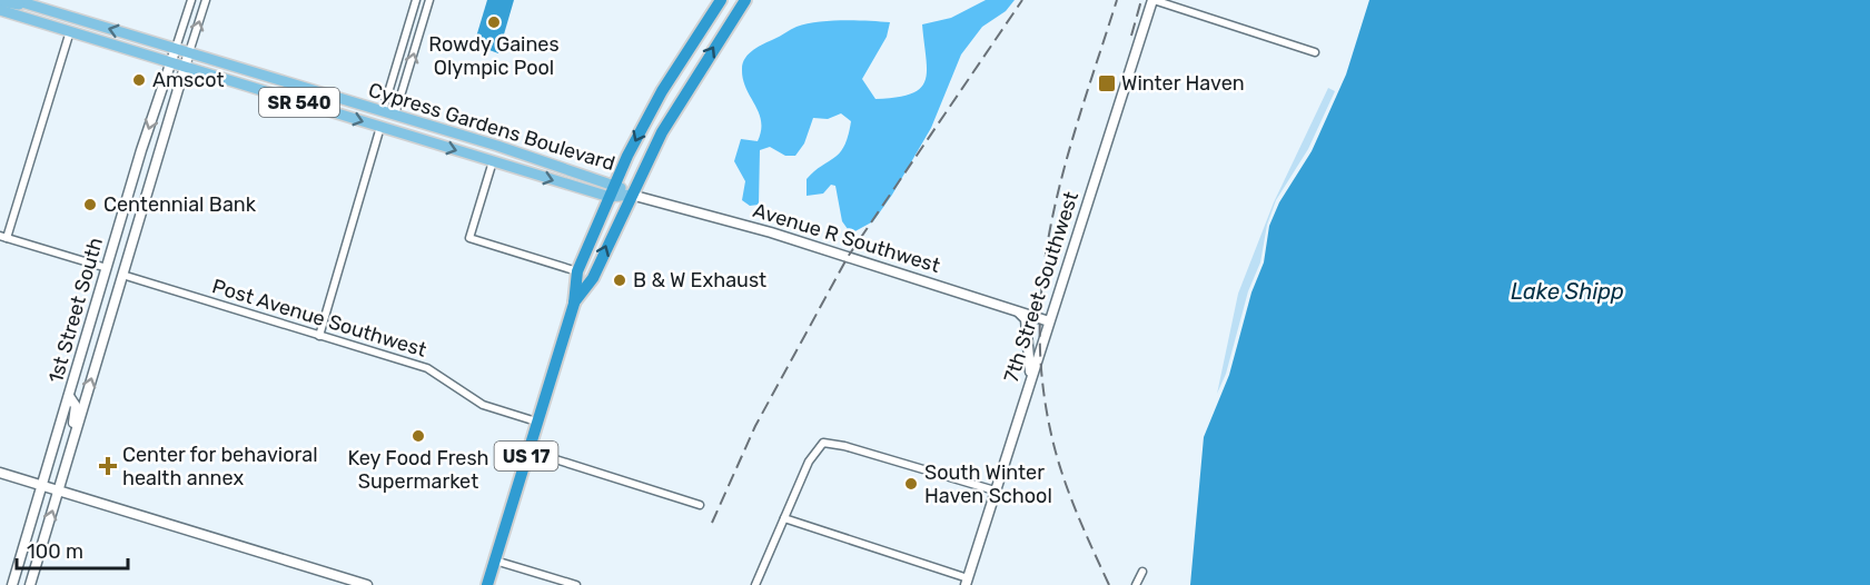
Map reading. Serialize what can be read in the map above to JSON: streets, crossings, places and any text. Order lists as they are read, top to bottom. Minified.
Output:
{"streets":{"highway":["US 17"],"main road":["SR 540","Cypress Gardens Boulevard"],"street":["Avenue R Southwest","7th Street Southwest","1st Street South","Post Avenue Southwest"]},"crossings":[["Cypress Gardens Boulevard","Avenue R Southwest"],["Cypress Gardens Boulevard","1st Street South"],["Cypress Gardens Boulevard","US 17"],["Avenue R Southwest","7th Street Southwest"],["Avenue R Southwest","US 17"],["1st Street South","Post Avenue Southwest"],["Post Avenue Southwest","US 17"]],"water":["Lake Shipp"],"places":{"other":["Rowdy Gaines Olympic Pool","Amscot","Centennial Bank","B & W Exhaust","Key Food Fresh Supermarket","South Winter Haven School"],"transit":["Winter Haven"],"health":["Center for behavioral health annex"]},"scale_bar":"100 m"}
